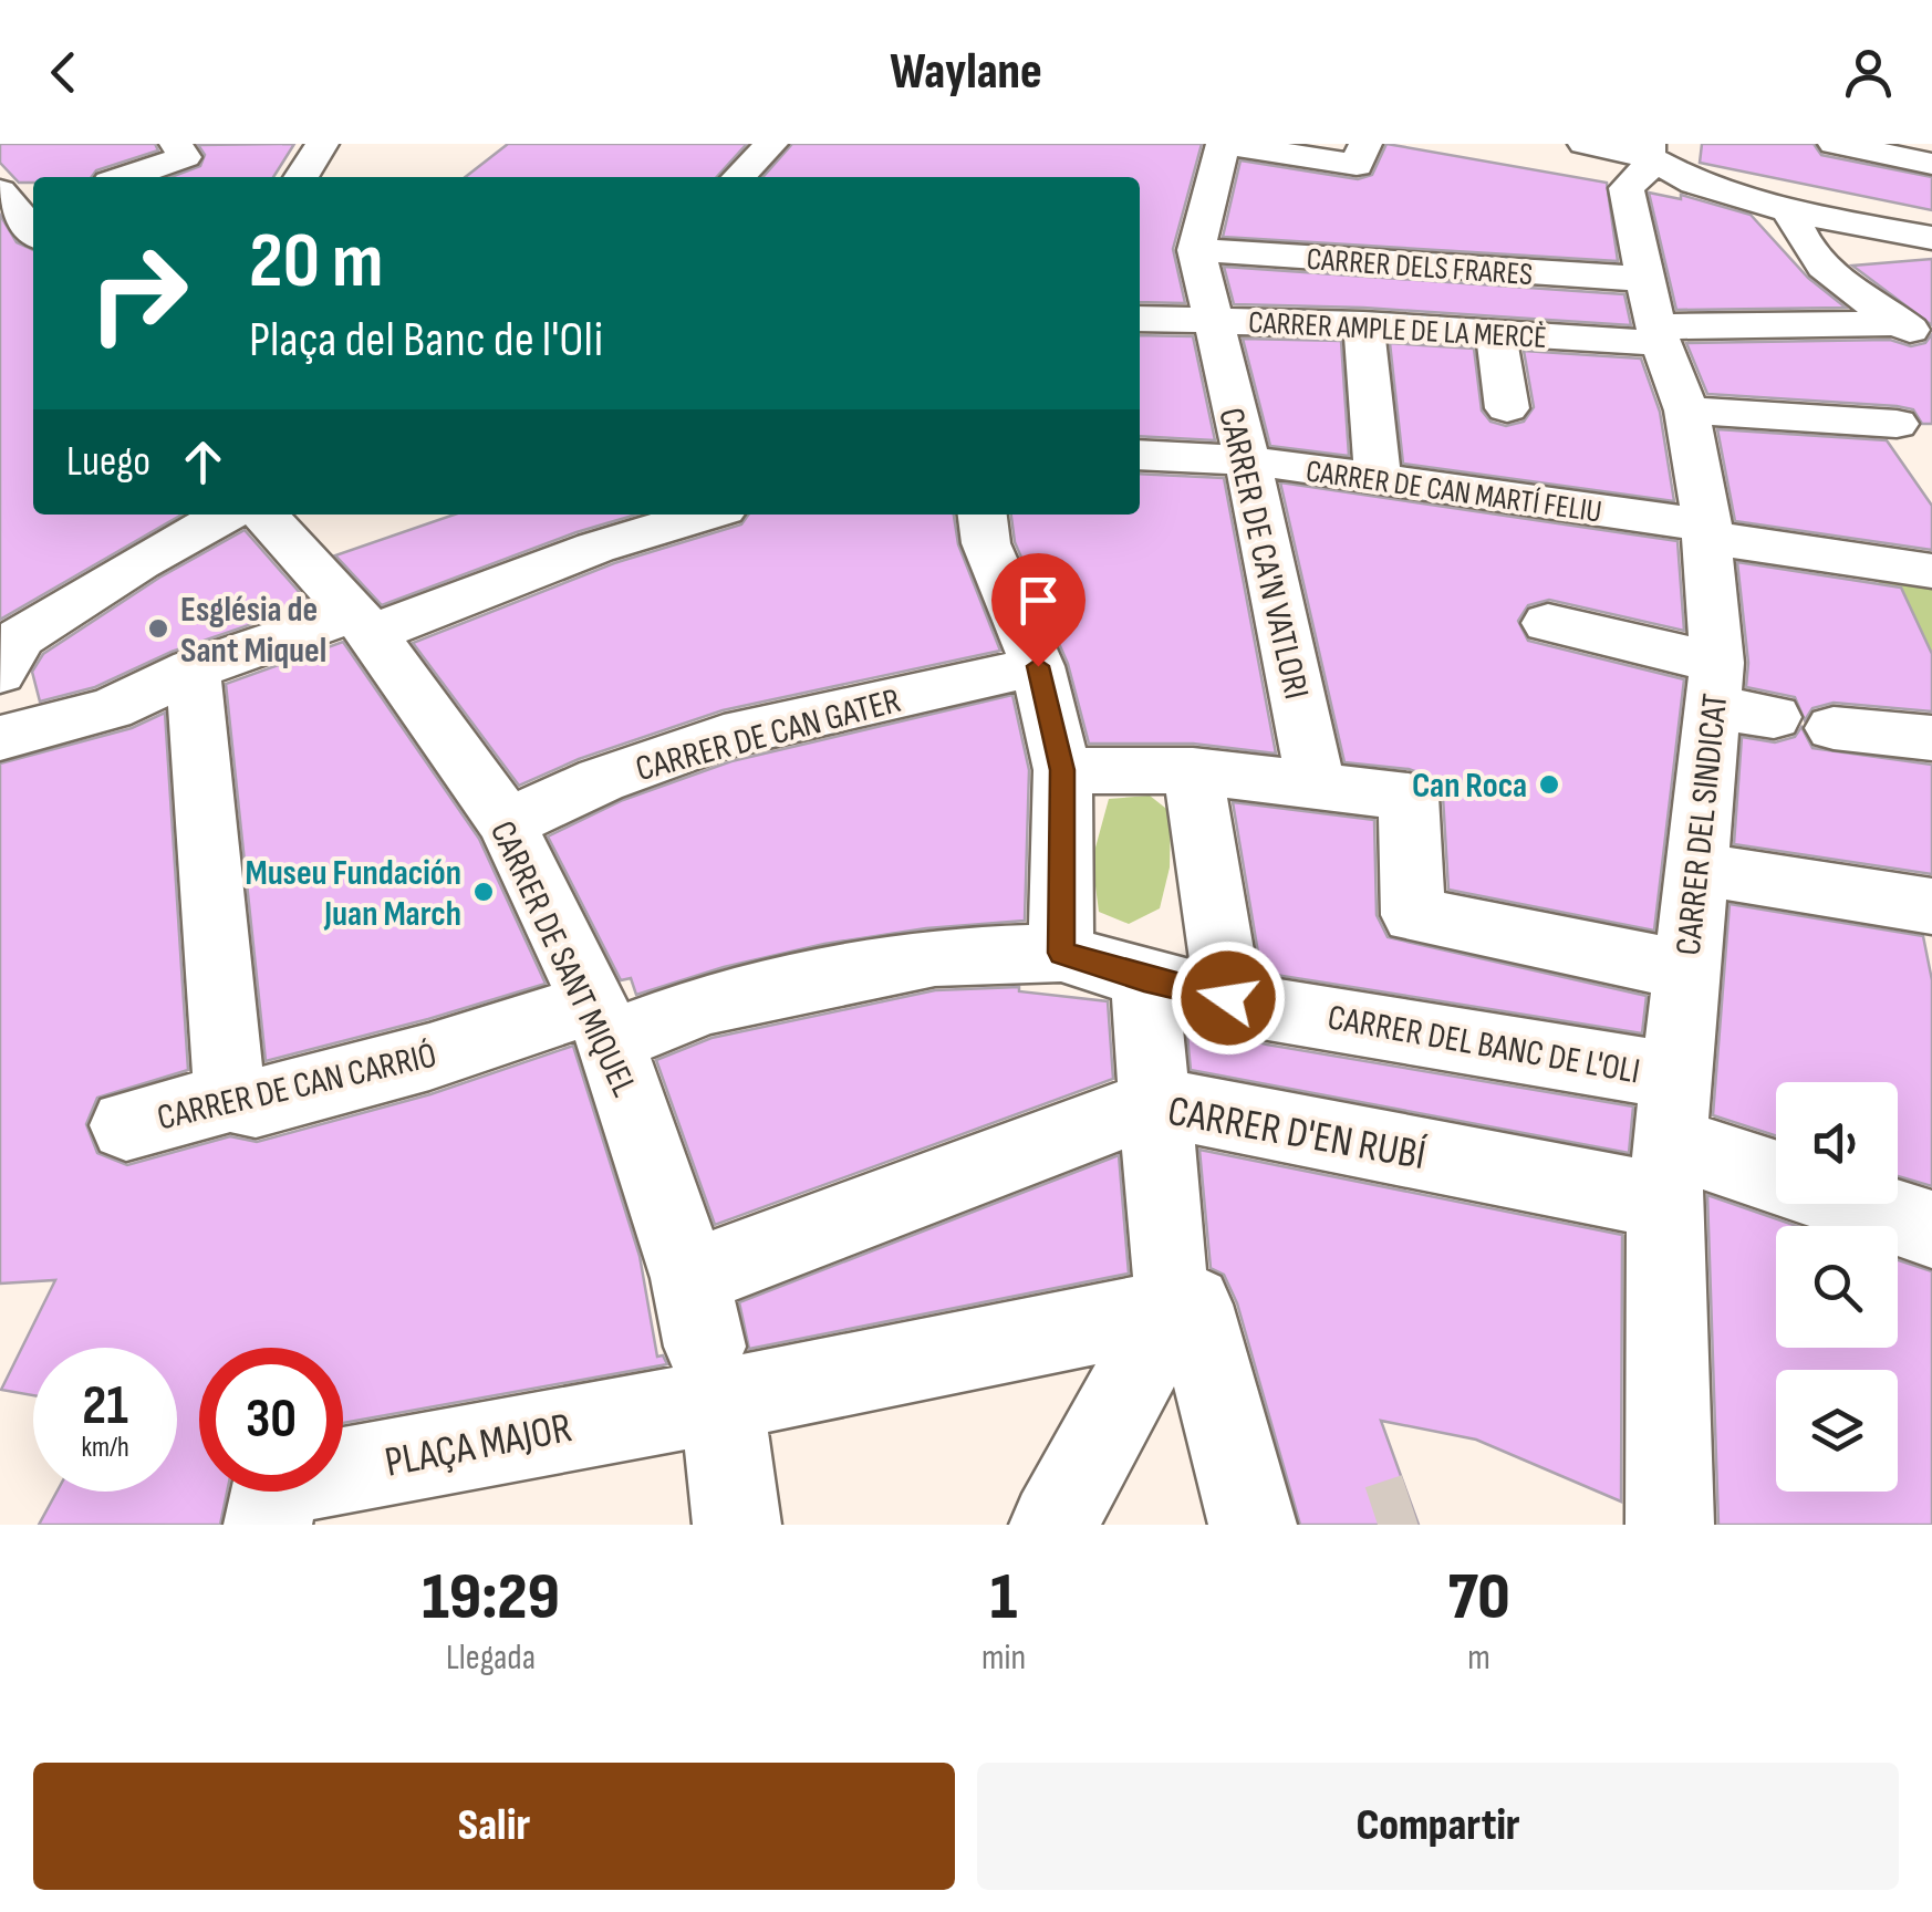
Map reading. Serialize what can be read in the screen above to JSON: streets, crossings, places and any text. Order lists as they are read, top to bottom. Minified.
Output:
{"streets":{"street":["CARRER DELS FRARES","CARRER AMPLE DE LA MERCÈ","CARRER DE CAN MARTÍ FELIU","CARRER DE CA'N VATLORI","CARRER DE CAN GATER","CARRER DEL SINDICAT","CARRER DE SANT MIQUEL","CARRER DEL BANC DE L'OLI","CARRER DE CAN CARRIÓ","CARRER D'EN RUBÍ","PLAÇA MAJOR"]},"crossings":[["CARRER DELS FRARES","CARRER AMPLE DE LA MERCÈ"],["CARRER DELS FRARES","CARRER DE CA'N VATLORI"],["CARRER DELS FRARES","CARRER DEL SINDICAT"],["CARRER AMPLE DE LA MERCÈ","CARRER DE CA'N VATLORI"],["CARRER AMPLE DE LA MERCÈ","CARRER DEL SINDICAT"],["CARRER DE CAN MARTÍ FELIU","CARRER DE CA'N VATLORI"],["CARRER DE CAN MARTÍ FELIU","CARRER DEL SINDICAT"],["CARRER DE CAN GATER","CARRER DE SANT MIQUEL"],["CARRER DEL SINDICAT","CARRER DEL BANC DE L'OLI"],["CARRER DEL SINDICAT","CARRER D'EN RUBÍ"],["CARRER DE SANT MIQUEL","CARRER DE CAN CARRIÓ"],["CARRER DE SANT MIQUEL","CARRER D'EN RUBÍ"],["CARRER DE SANT MIQUEL","PLAÇA MAJOR"],["CARRER DEL BANC DE L'OLI","CARRER DE CAN CARRIÓ"],["CARRER DEL BANC DE L'OLI","CARRER D'EN RUBÍ"],["CARRER D'EN RUBÍ","PLAÇA MAJOR"]],"places":["Església de Sant Miquel","Can Roca","Museu Fundación Juan March"],"page":{"header":"Waylane","turn":["20 m","Plaça del Banc de l'Oli"],"then":"Luego","speed":"21 km/h","limit":"30","eta":["19:29","Llegada","1","min","70","m"],"buttons":["Salir","Compartir"]}}
